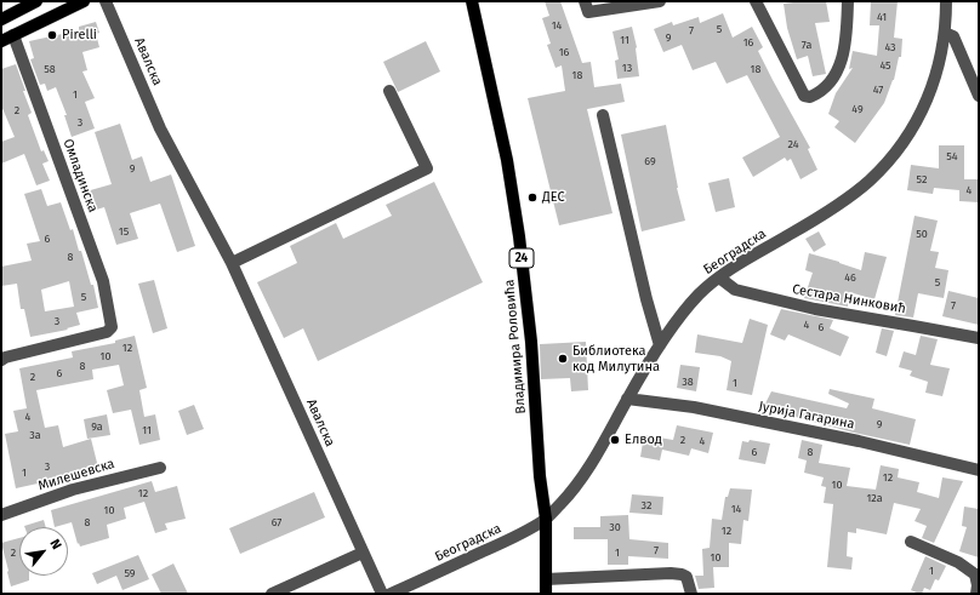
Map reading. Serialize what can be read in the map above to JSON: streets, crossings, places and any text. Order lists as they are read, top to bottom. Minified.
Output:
{"streets":{"main road":["24","Владимира Роловића"],"street":["Авалска","Омладинска","Београдска","Сестара Нинковић","Јурија Гагарина","Милешевска"]},"crossings":[["Београдска","24"],["Београдска","Сестара Нинковић"],["Београдска","Владимира Роловића"],["Београдска","Јурија Гагарина"],["24","Владимира Роловића"]],"places":["Pirelli","ДЕС","Библиотека код Милутина","Елвод"],"house_numbers":["41","14","5","7","9","11","16","7a","43","16","45","13","58","18","18","47","1","49","2","3","24","54","69","9","52","4","15","50","6","8","46","5","5","7","3","4","6","12","10","8","6","2","38","1","4","9","9a","11","3a","2","4","6","8","3","1","12","10","12","12a","32","14","10","8","67","30","12","7","2","1","10","1","59"],"north":"top right"}
